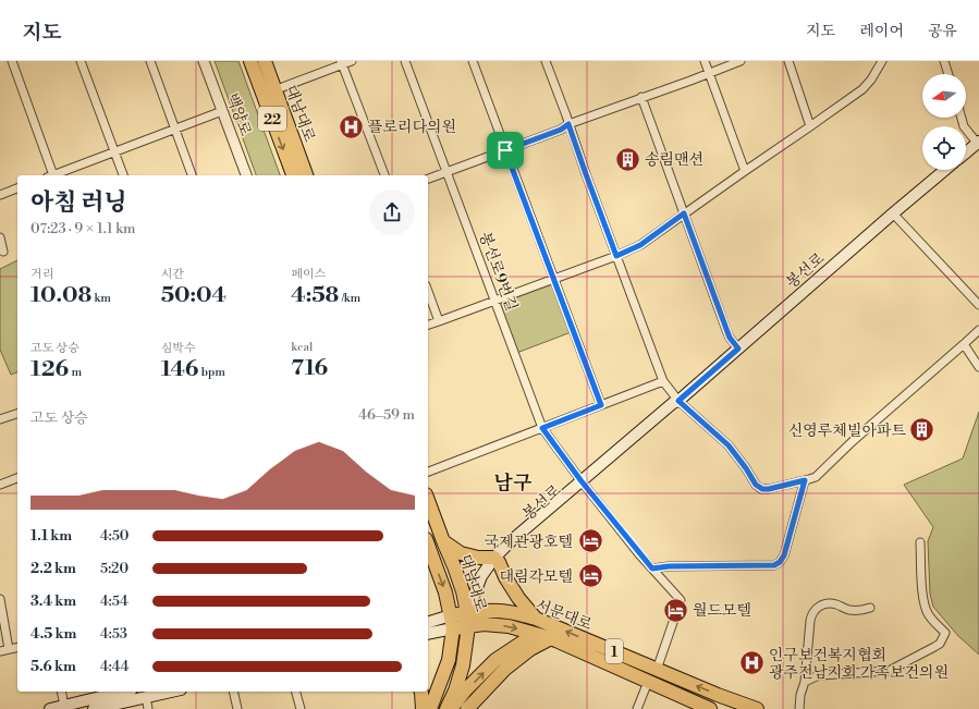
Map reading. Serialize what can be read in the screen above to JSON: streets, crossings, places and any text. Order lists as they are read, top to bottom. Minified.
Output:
{"streets":{"main road":["대남대로","22","봉선로","서문대로","1"],"street":["백양로","봉선로9번길"]},"crossings":[["대남대로","봉선로"],["대남대로","서문대로"],["봉선로","봉선로9번길"],["봉선로","서문대로"],["봉선로9번길","서문대로"]],"districts":["남구"],"places":{"hospital":["플로리다의원","인구보건복지협회 광주전남지회 가족보건의원"],"building":["송림맨션","신영루체빌아파트"],"hotel":["국제관광호텔","대림각모텔","월드모텔"]},"north":"left","page":{"header":"지도","nav":["지도","레이어","공유"],"heading":["아침 러닝","07:23 · 9 × 1.1 km"],"stats":[["거리","10.08 km"],["시간","50:04"],["페이스","4:58 /km"],["고도 상승","126 m"],["심박수","146 bpm"],["kcal","716"]],"chart":["고도 상승","46–59 m"],"list":[{"name":"1.1 km","note":"4:50"},{"name":"2.2 km","note":"5:20"},{"name":"3.4 km","note":"4:54"},{"name":"4.5 km","note":"4:53"},{"name":"5.6 km","note":"4:44"}]}}
